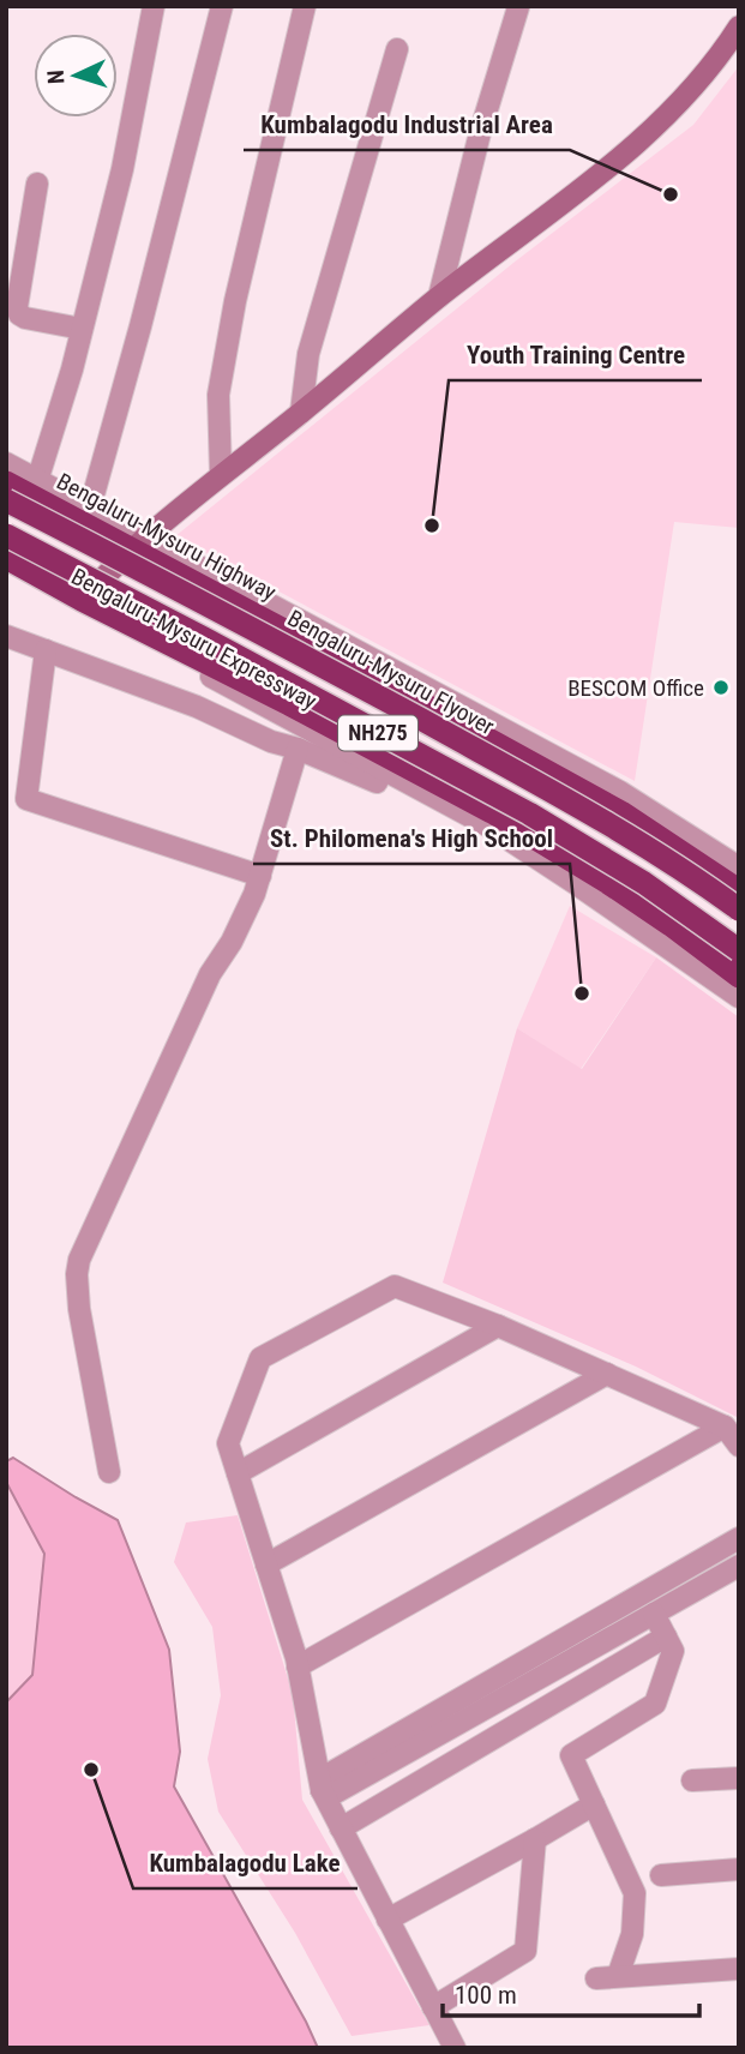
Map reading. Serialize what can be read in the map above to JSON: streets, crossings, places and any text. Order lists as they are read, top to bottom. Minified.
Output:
{"streets":{"highway":["Bengaluru-Mysuru Highway","Bengaluru-Mysuru Expressway","Bengaluru-Mysuru Flyover","NH275"]},"crossings":[["Bengaluru-Mysuru Highway","NH275"]],"places":["Kumbalagodu Industrial Area","Youth Training Centre","BESCOM Office","St. Philomena's High School","Kumbalagodu Lake"],"scale_bar":"100 m","north":"left"}
